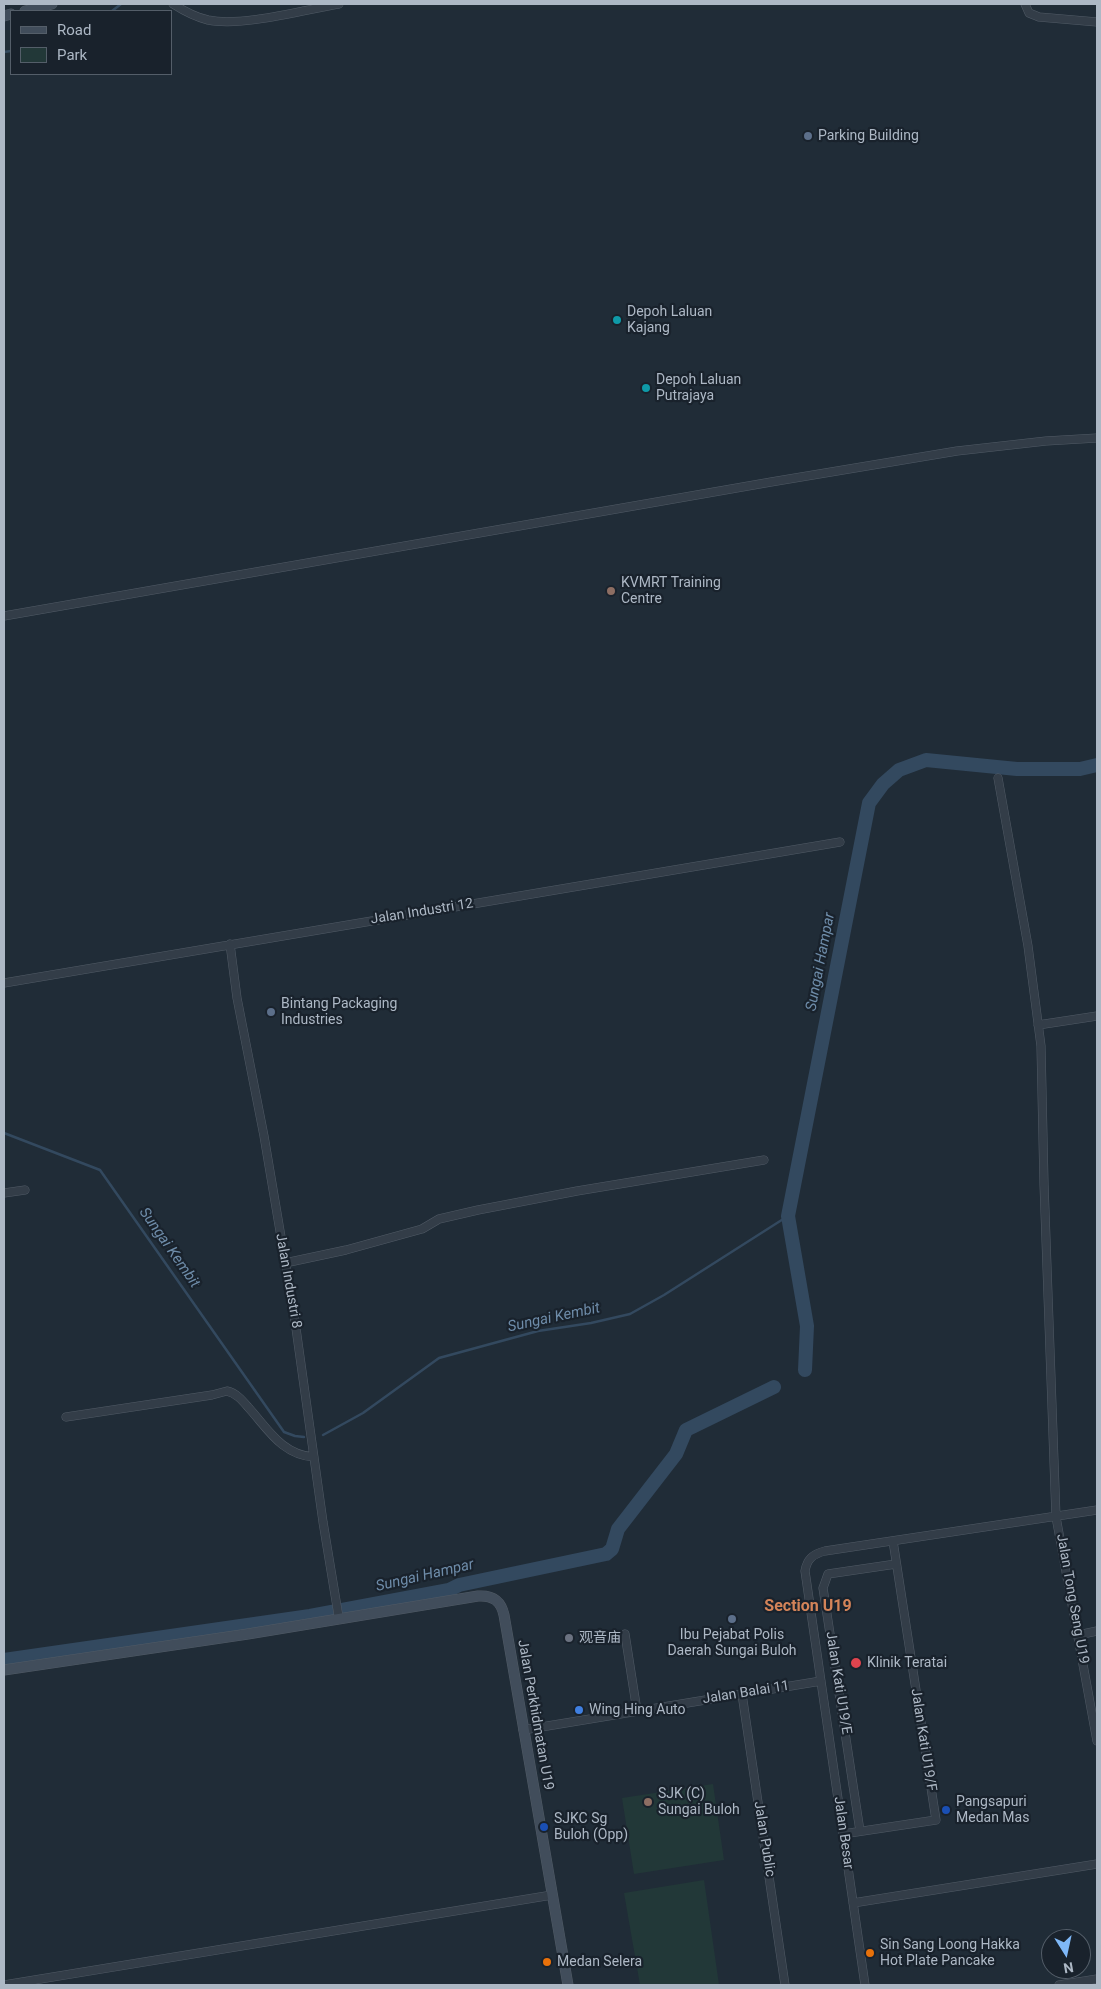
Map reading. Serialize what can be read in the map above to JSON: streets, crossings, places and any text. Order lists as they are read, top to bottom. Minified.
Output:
{"streets":{"street":["Jalan Industri 12","Jalan Industri 8","Jalan Tong Seng U19","Jalan Kati U19/E","Jalan Balai 11","Jalan Perkhidmatan U19","Jalan Kati U19/F","Jalan Besar","Jalan Public"]},"crossings":[["Jalan Industri 12","Jalan Industri 8"],["Jalan Industri 8","Jalan Perkhidmatan U19"],["Jalan Kati U19/E","Jalan Kati U19/F"],["Jalan Balai 11","Jalan Perkhidmatan U19"],["Jalan Balai 11","Jalan Besar"],["Jalan Balai 11","Jalan Public"],["Jalan Kati U19/F","Jalan Besar"]],"districts":["Section U19"],"water":["Sungai Hampar","Sungai Kembit"],"places":["Parking Building","Depoh Laluan Kajang","Depoh Laluan Putrajaya","KVMRT Training Centre","Bintang Packaging Industries","Ibu Pejabat Polis Daerah Sungai Buloh","观音庙","Klinik Teratai","Wing Hing Auto","SJK (C) Sungai Buloh","Pangsapuri Medan Mas","SJKC Sg Buloh (Opp)","Sin Sang Loong Hakka Hot Plate Pancake","Medan Selera"],"legend":["Road","Park"],"north":"bottom"}
